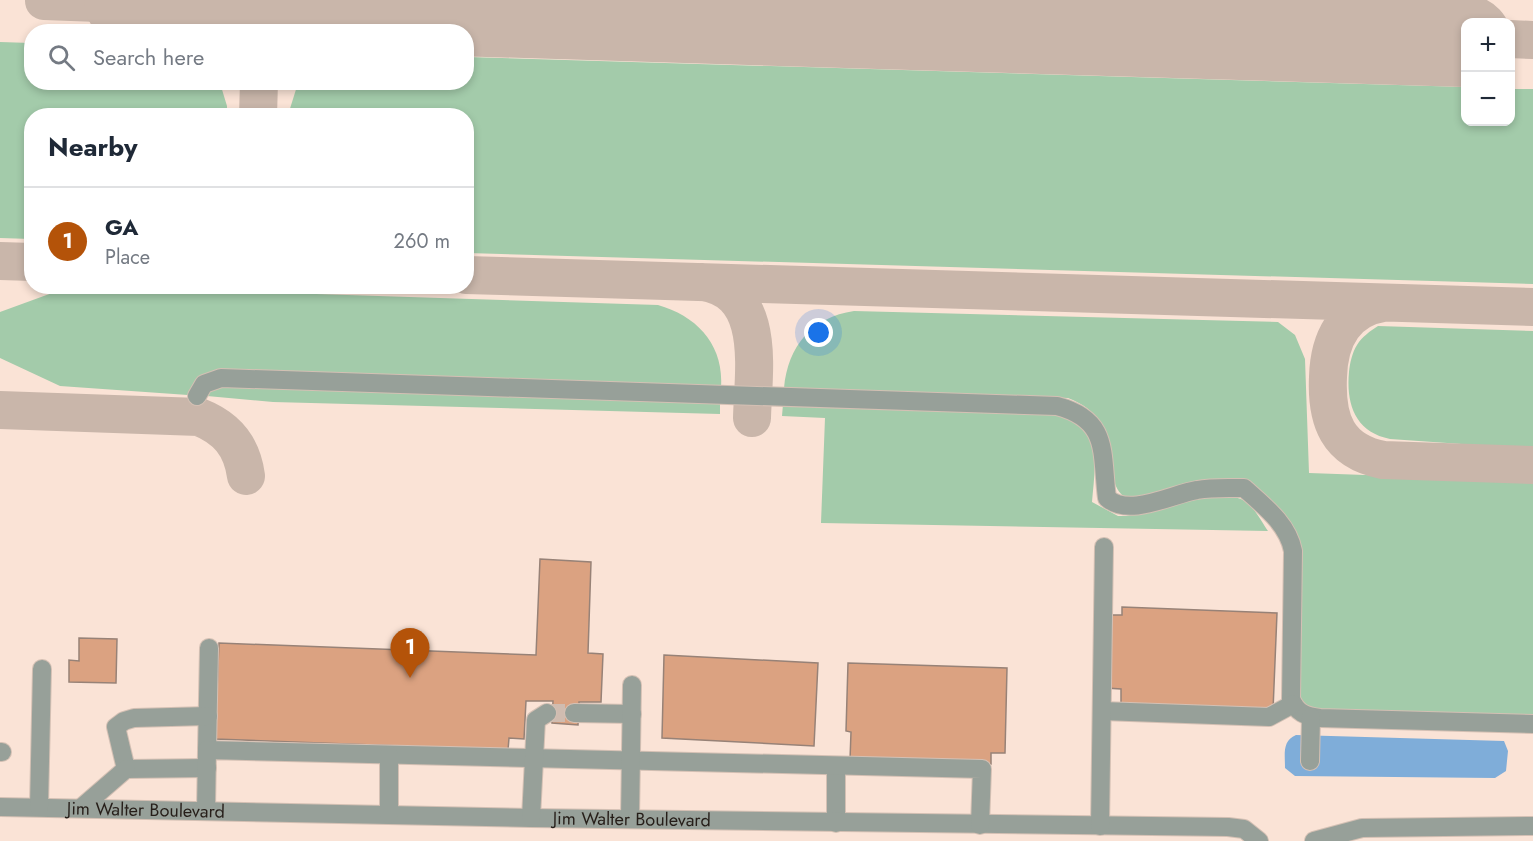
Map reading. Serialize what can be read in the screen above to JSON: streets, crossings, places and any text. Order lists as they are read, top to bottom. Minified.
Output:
{"streets":{"street":["Jim Walter Boulevard"]},"page":{"map_buttons":["+","−"],"search":"Search here","heading":"Nearby","list":[{"mark":"1","name":"GA","note":"Place","value":"260 m"}],"pins":"1"}}
